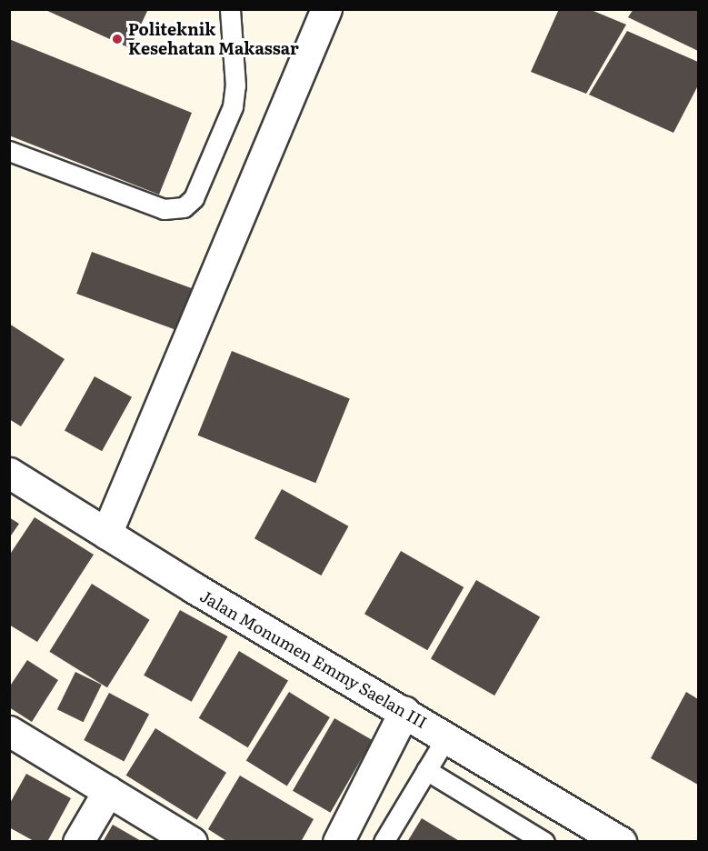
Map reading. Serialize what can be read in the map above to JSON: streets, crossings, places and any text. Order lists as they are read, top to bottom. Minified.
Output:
{"streets":{"street":["Jalan Monumen Emmy Saelan III"]},"places":["Politeknik Kesehatan Makassar"]}
